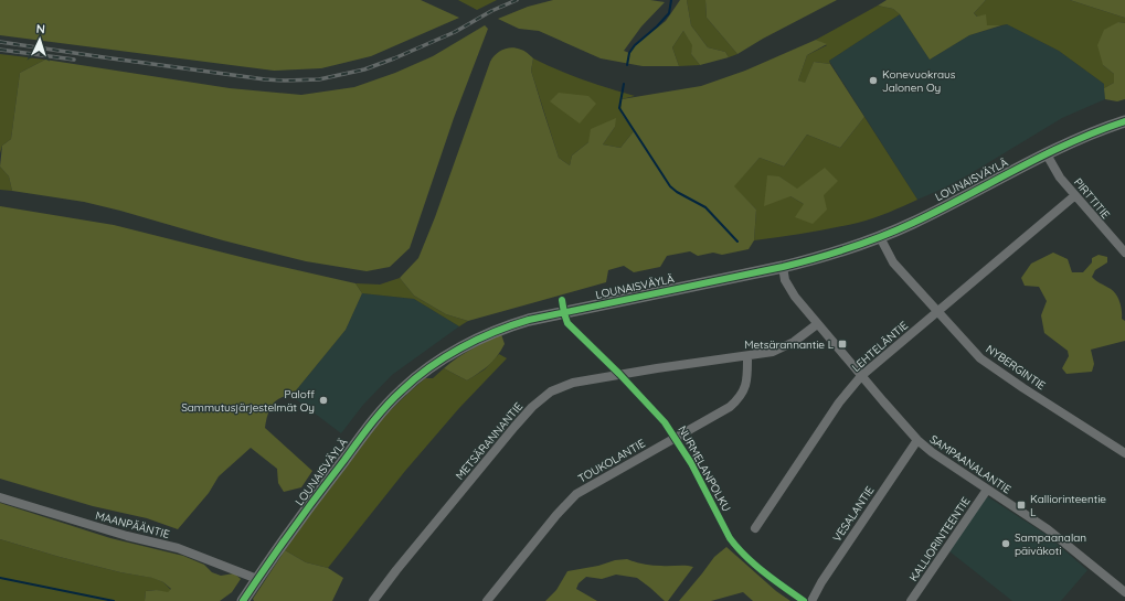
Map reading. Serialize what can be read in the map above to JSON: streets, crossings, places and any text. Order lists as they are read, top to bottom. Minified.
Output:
{"streets":{"street":["LOUNAISVÄYLÄ","PIRTTITIE","LEHTELÄNTIE","NYBERGINTIE","METSÄRANNANTIE","TOUKOLANTIE","SAMPAANALANTIE","VESALANTIE","MAANPÄÄNTIE","KALLIORINTEENTIE"],"cycle path":["NURMELANPOLKU"]},"crossings":[["LOUNAISVÄYLÄ","PIRTTITIE"],["LOUNAISVÄYLÄ","NYBERGINTIE"],["LOUNAISVÄYLÄ","SAMPAANALANTIE"],["LOUNAISVÄYLÄ","MAANPÄÄNTIE"],["PIRTTITIE","LEHTELÄNTIE"],["LEHTELÄNTIE","NYBERGINTIE"],["LEHTELÄNTIE","SAMPAANALANTIE"],["METSÄRANNANTIE","TOUKOLANTIE"],["METSÄRANNANTIE","SAMPAANALANTIE"],["SAMPAANALANTIE","VESALANTIE"],["SAMPAANALANTIE","KALLIORINTEENTIE"]],"places":{"other":["Konevuokraus Jalonen Oy","Paloff Sammutusjärjestelmät Oy","Sampaanalan päiväkoti"],"transit":["Metsärannantie L","Kalliorinteentie L"]},"north":"top"}
